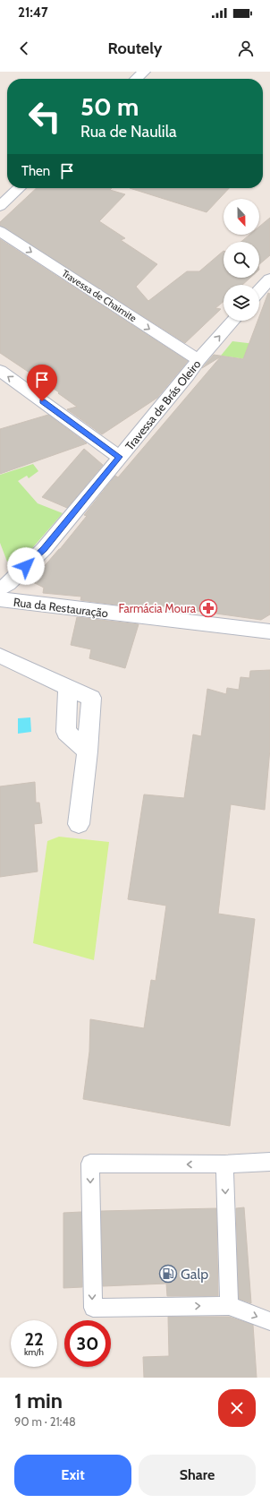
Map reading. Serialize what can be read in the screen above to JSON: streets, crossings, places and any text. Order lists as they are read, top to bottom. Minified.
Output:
{"streets":{"street":["Travessa de Chaimite","Travessa de Brás Oleiro","Rua da Restauração"]},"crossings":[["Travessa de Chaimite","Travessa de Brás Oleiro"]],"places":{"pharmacy":["Farmácia Moura"],"fuel station":["Galp"]},"north":"bottom","page":{"status":"21:47","header":"Routely","turn":["50 m","Rua de Naulila"],"then":"Then","speed":"22 km/h","limit":"30","heading":["1 min","90 m · 21:48"],"buttons":["Exit","Share"]}}
